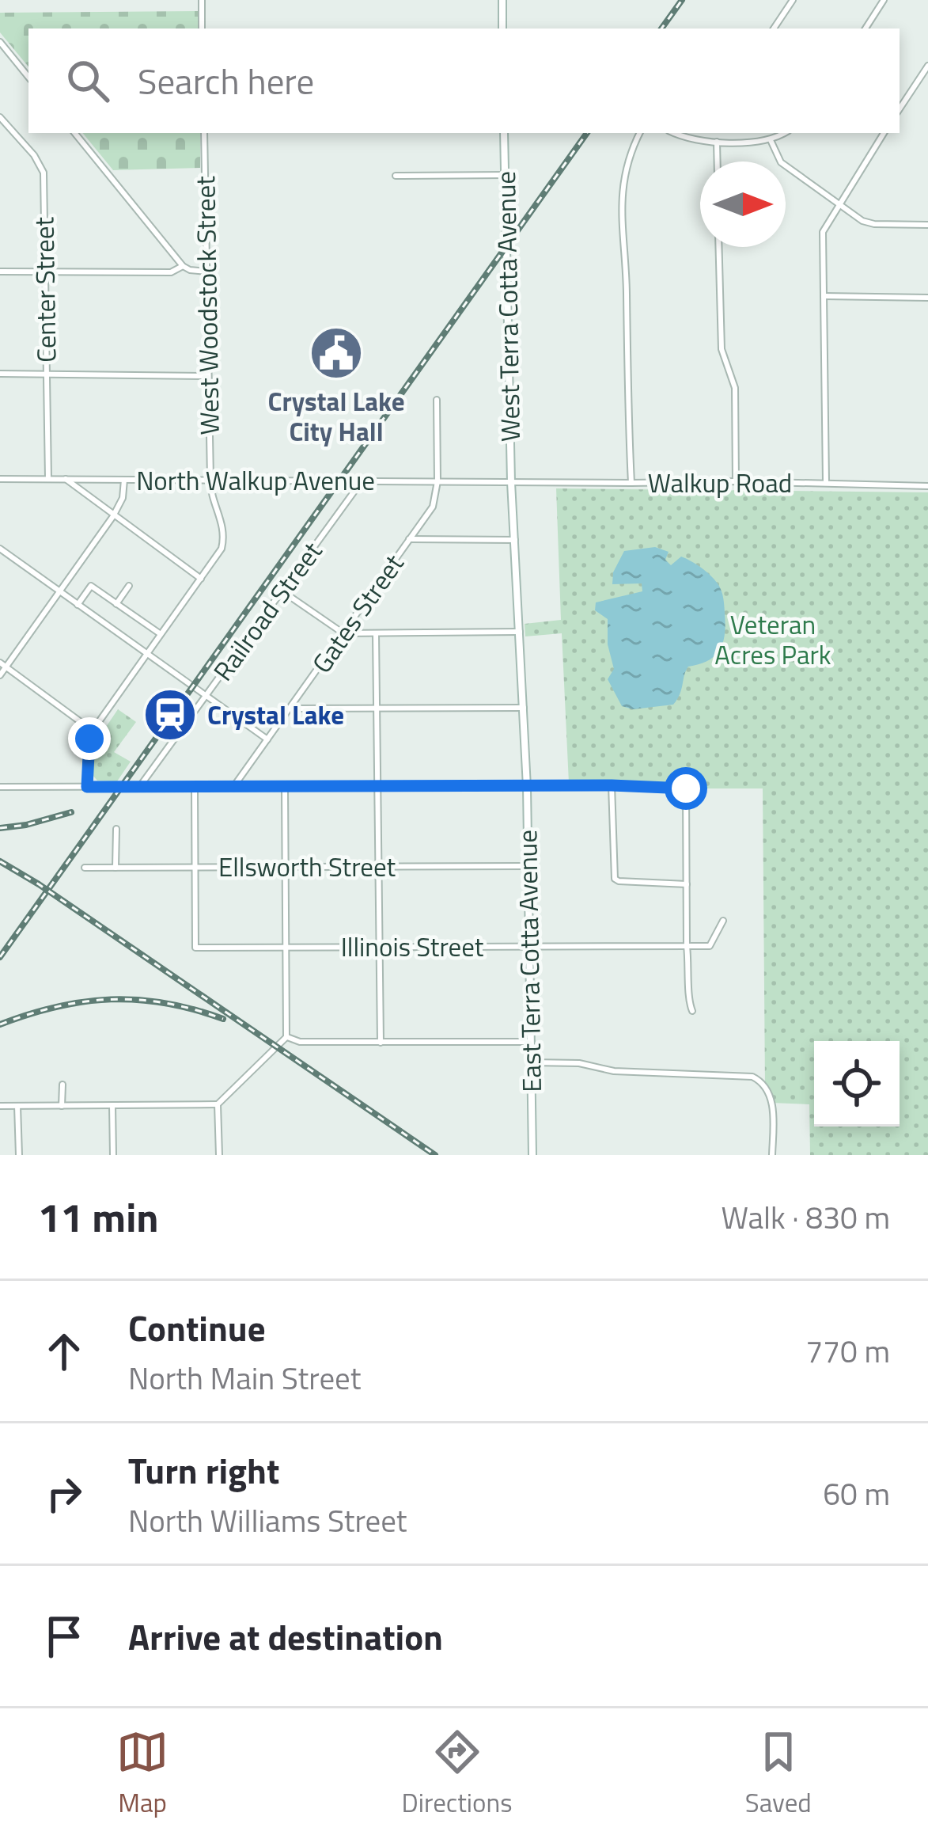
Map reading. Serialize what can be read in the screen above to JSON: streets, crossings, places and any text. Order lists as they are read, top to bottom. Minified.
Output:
{"streets":{"main road":["West Terra Cotta Avenue","East Terra Cotta Avenue"],"street":["Center Street","West Woodstock Street","North Walkup Avenue","Walkup Road","Railroad Street","Gates Street","Ellsworth Street","Illinois Street"]},"crossings":[["Center Street","North Walkup Avenue"],["West Woodstock Street","North Walkup Avenue"],["West Terra Cotta Avenue","North Walkup Avenue"],["West Terra Cotta Avenue","Walkup Road"],["West Terra Cotta Avenue","East Terra Cotta Avenue"],["North Walkup Avenue","Walkup Road"],["North Walkup Avenue","Railroad Street"],["North Walkup Avenue","Gates Street"],["North Walkup Avenue","East Terra Cotta Avenue"],["Walkup Road","East Terra Cotta Avenue"],["Ellsworth Street","Illinois Street"],["Ellsworth Street","East Terra Cotta Avenue"],["Illinois Street","East Terra Cotta Avenue"]],"parks":["Veteran Acres Park"],"places":{"public building":["Crystal Lake City Hall"],"station":["Crystal Lake"]},"north":"right","page":{"search":"Search here","heading":["11 min","Walk · 830 m"],"list":[["Continue","North Main Street","770 m"],["Turn right","North Williams Street","60 m"],"Arrive at destination"],"nav":["Map","Directions","Saved"]}}
